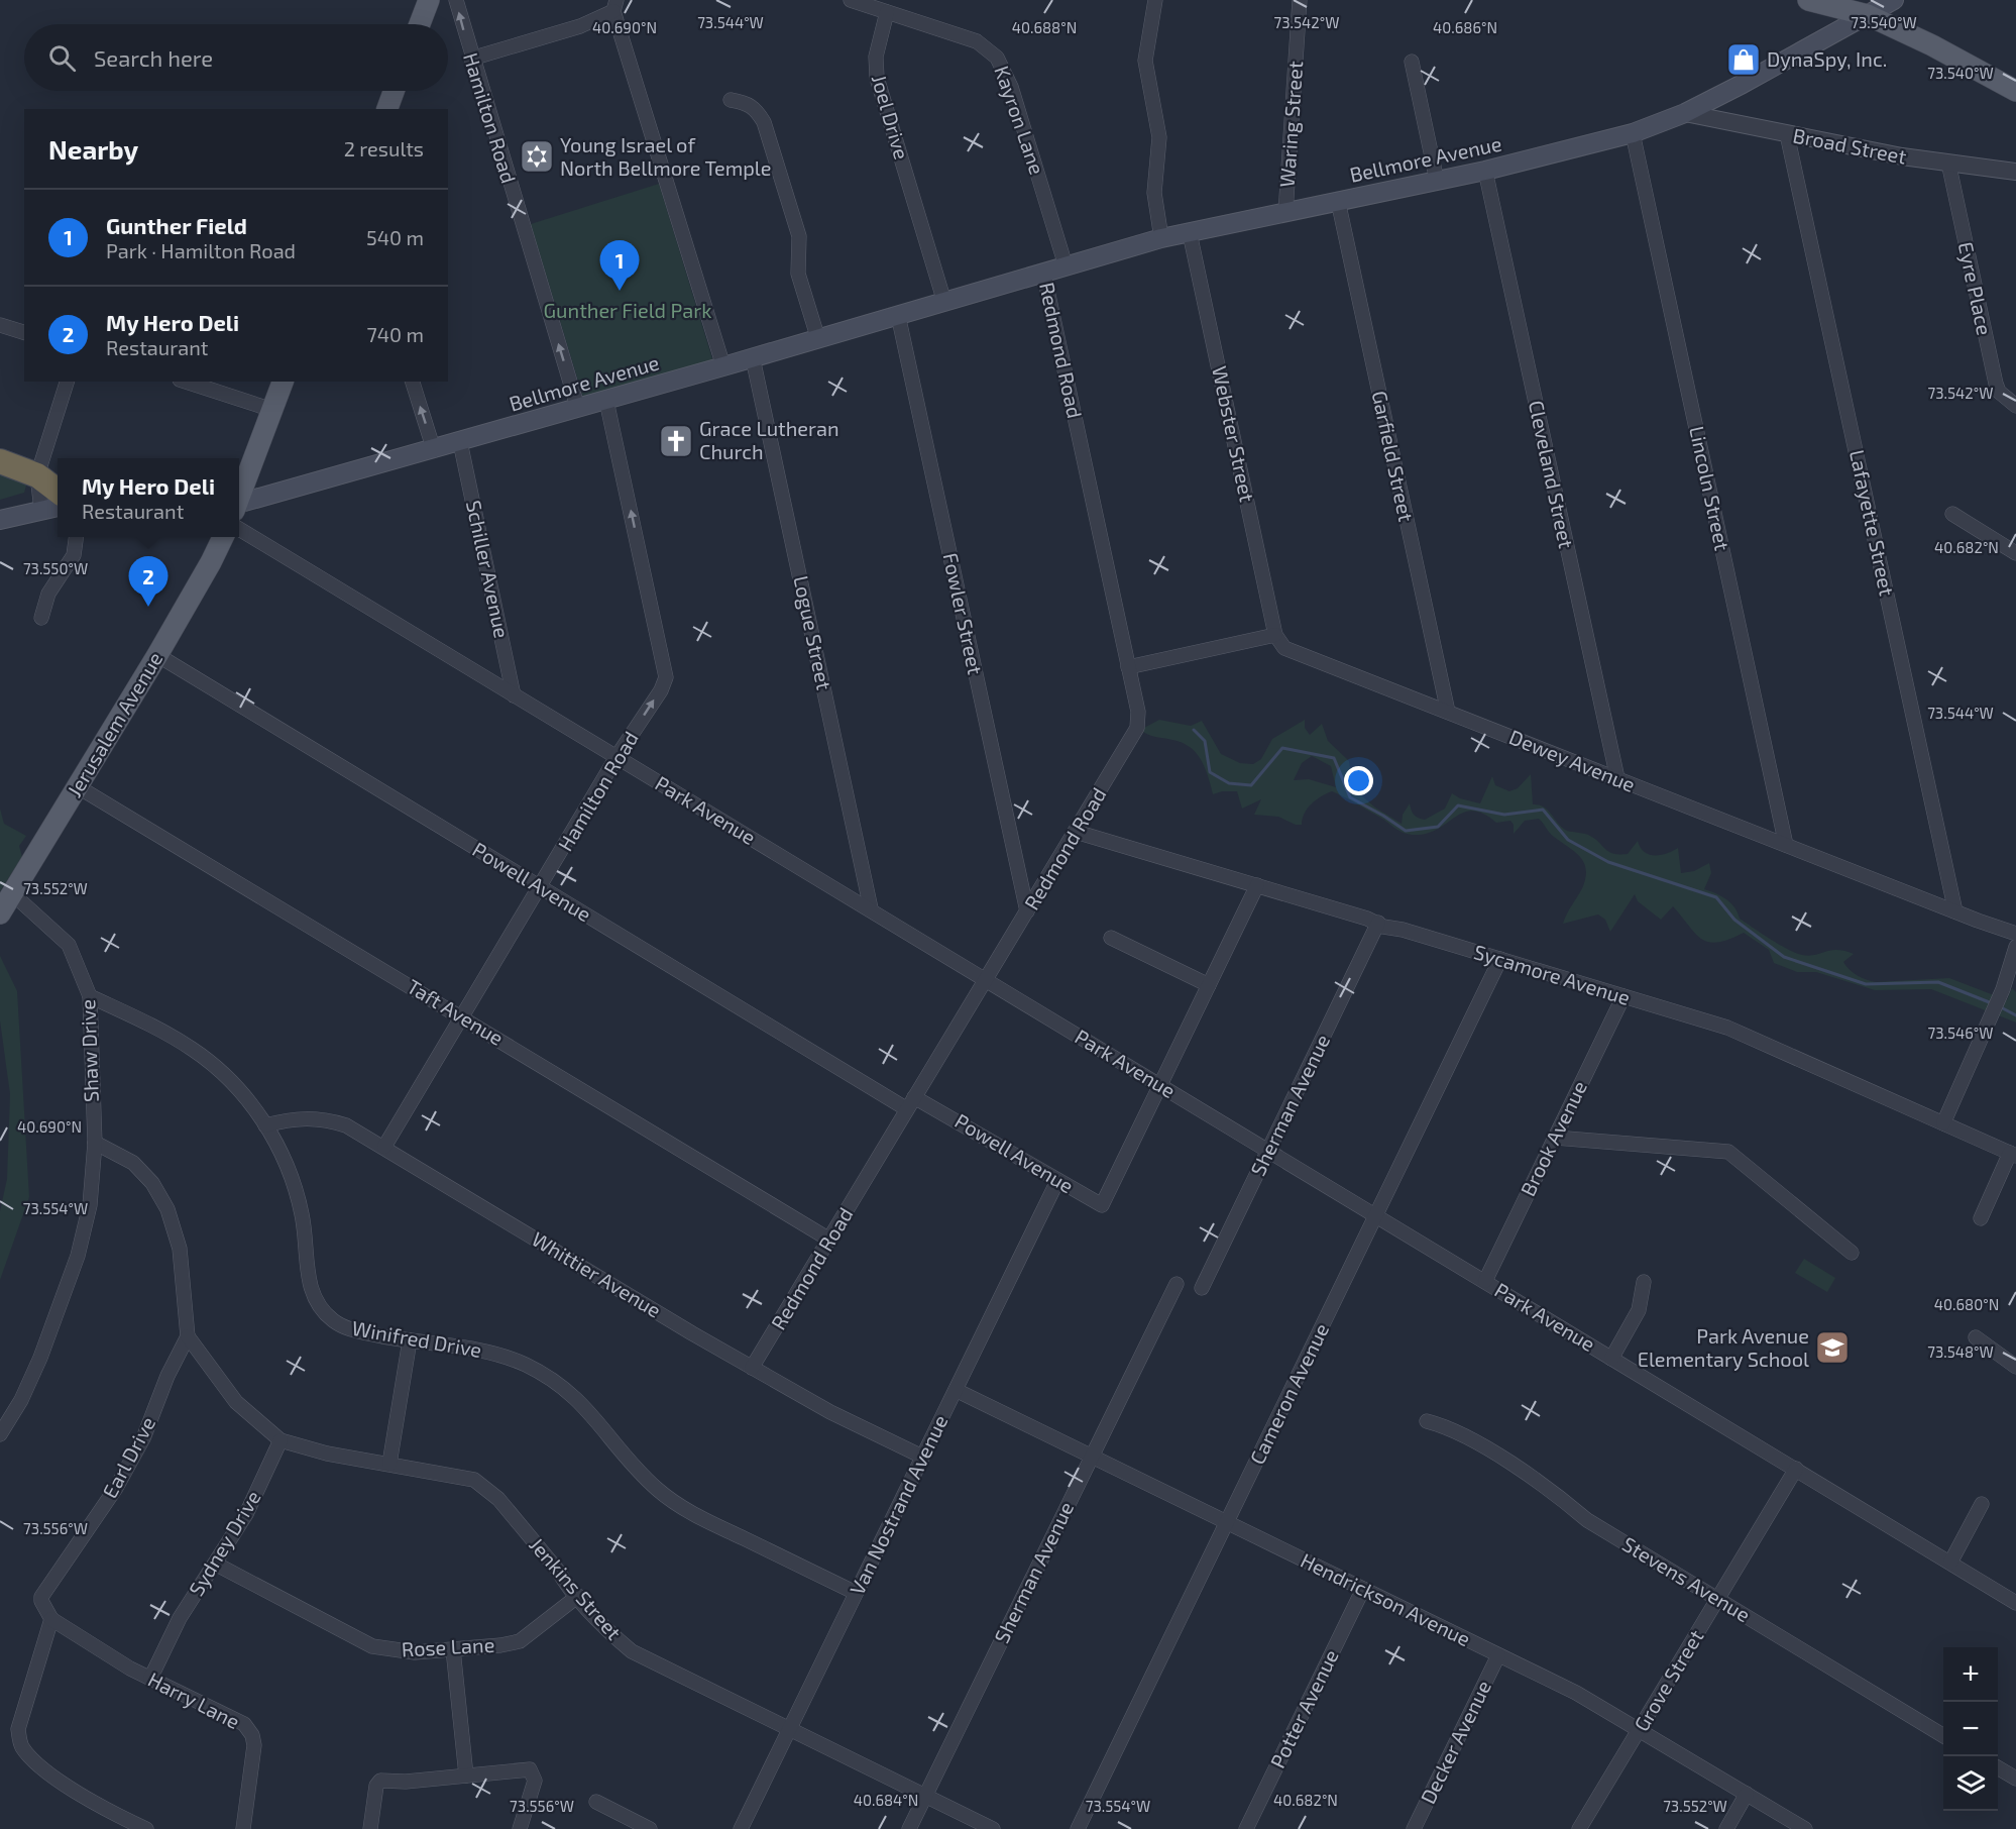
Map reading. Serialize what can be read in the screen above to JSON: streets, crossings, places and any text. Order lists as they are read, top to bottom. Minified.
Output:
{"streets":{"main road":["Bellmore Avenue","Jerusalem Avenue"],"street":["Joel Drive","Hamilton Road","Kayron Lane","Waring Street","Broad Street","Eyre Place","Redmond Road","Webster Street","Garfield Street","Cleveland Street","Lincoln Street","Lafayette Street","Schiller Avenue","Fowler Street","Logue Street","Dewey Avenue","Park Avenue","Powell Avenue","Sycamore Avenue","Taft Avenue","Shaw Drive","Sherman Avenue","Brook Avenue","Whittier Avenue","Winifred Drive","Cameron Avenue","Earl Drive","Van Nostrand Avenue","Sydney Drive","Stevens Avenue","Jenkins Street","Hendrickson Avenue","Rose Lane","Grove Street","Harry Lane","Potter Avenue","Decker Avenue"]},"crossings":[["Joel Drive","Kayron Lane"],["Joel Drive","Bellmore Avenue"],["Hamilton Road","Bellmore Avenue"],["Hamilton Road","Park Avenue"],["Hamilton Road","Powell Avenue"],["Hamilton Road","Taft Avenue"],["Hamilton Road","Whittier Avenue"],["Kayron Lane","Bellmore Avenue"],["Waring Street","Bellmore Avenue"],["Broad Street","Bellmore Avenue"],["Broad Street","Eyre Place"],["Broad Street","Lafayette Street"],["Bellmore Avenue","Redmond Road"],["Bellmore Avenue","Webster Street"],["Bellmore Avenue","Garfield Street"],["Bellmore Avenue","Cleveland Street"],["Bellmore Avenue","Lincoln Street"],["Bellmore Avenue","Schiller Avenue"],["Bellmore Avenue","Fowler Street"],["Bellmore Avenue","Logue Street"],["Redmond Road","Fowler Street"],["Redmond Road","Park Avenue"],["Redmond Road","Powell Avenue"],["Redmond Road","Sycamore Avenue"],["Redmond Road","Taft Avenue"],["Redmond Road","Whittier Avenue"],["Webster Street","Dewey Avenue"],["Garfield Street","Dewey Avenue"],["Cleveland Street","Dewey Avenue"],["Lincoln Street","Dewey Avenue"],["Lafayette Street","Dewey Avenue"],["Schiller Avenue","Park Avenue"],["Logue Street","Park Avenue"],["Jerusalem Avenue","Powell Avenue"],["Jerusalem Avenue","Taft Avenue"],["Jerusalem Avenue","Shaw Drive"],["Park Avenue","Powell Avenue"],["Park Avenue","Sherman Avenue"],["Park Avenue","Brook Avenue"],["Park Avenue","Cameron Avenue"],["Park Avenue","Grove Street"],["Powell Avenue","Van Nostrand Avenue"],["Sycamore Avenue","Sherman Avenue"],["Sycamore Avenue","Brook Avenue"],["Sycamore Avenue","Cameron Avenue"],["Shaw Drive","Winifred Drive"],["Sherman Avenue","Jenkins Street"],["Sherman Avenue","Hendrickson Avenue"],["Whittier Avenue","Winifred Drive"],["Whittier Avenue","Van Nostrand Avenue"],["Winifred Drive","Van Nostrand Avenue"],["Cameron Avenue","Hendrickson Avenue"],["Earl Drive","Jenkins Street"],["Earl Drive","Harry Lane"],["Van Nostrand Avenue","Jenkins Street"],["Van Nostrand Avenue","Hendrickson Avenue"],["Sydney Drive","Jenkins Street"],["Sydney Drive","Rose Lane"],["Sydney Drive","Harry Lane"],["Stevens Avenue","Grove Street"],["Jenkins Street","Rose Lane"],["Hendrickson Avenue","Grove Street"],["Hendrickson Avenue","Potter Avenue"],["Hendrickson Avenue","Decker Avenue"]],"one_way":["Hamilton Road"],"parks":["Gunther Field Park"],"places":{"shop":["DynaSpy, Inc."],"synagogue":["Young Israel of North Bellmore Temple"],"church":["Grace Lutheran Church"],"school or university":["Park Avenue Elementary School"]},"page":{"search":"Search here","heading":["Nearby","2 results"],"list":[{"mark":"1","name":"Gunther Field","note":"Park · Hamilton Road","value":"540 m"},{"mark":"2","name":"My Hero Deli","note":"Restaurant","value":"740 m"}],"pins":["1","2"],"popup":["My Hero Deli","Restaurant"],"map_buttons":["+","−"]},"coordinates":["73.540°W","73.544°W","73.542°W","40.690°N","40.688°N","40.686°N","40.682°N","73.550°W","73.552°W","73.546°W","73.554°W","40.680°N","73.548°W","73.556°W","40.684°N"]}
